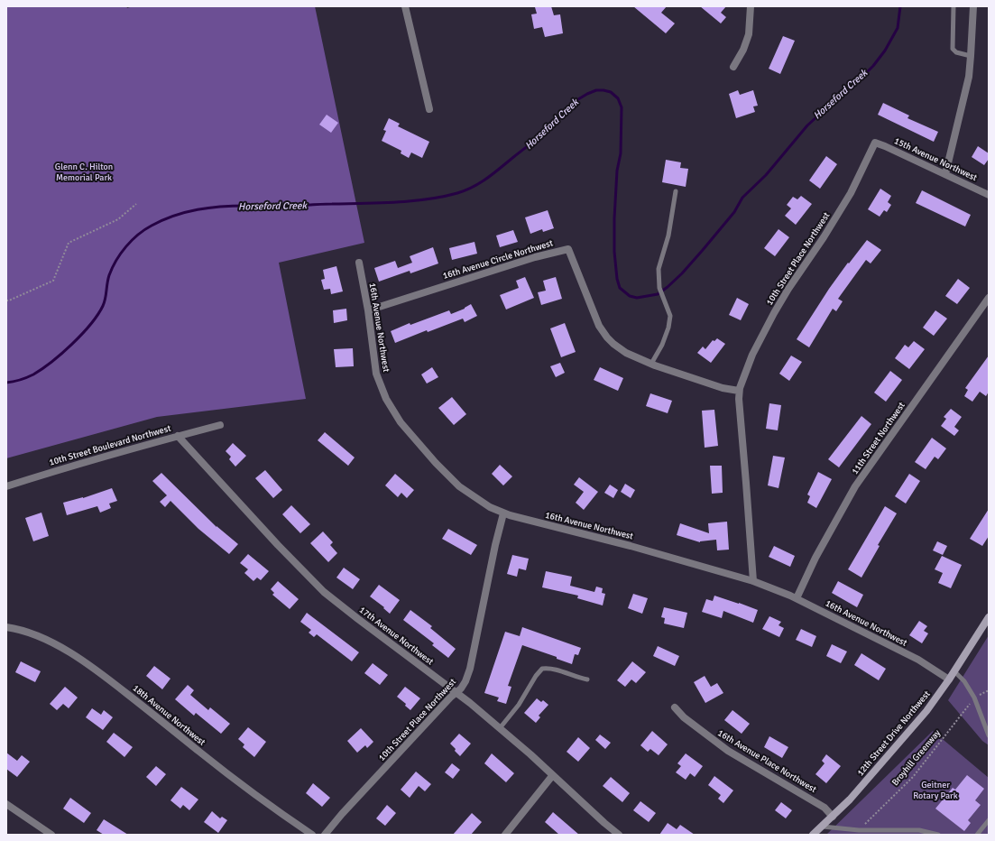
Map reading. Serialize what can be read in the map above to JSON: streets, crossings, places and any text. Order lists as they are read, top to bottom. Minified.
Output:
{"streets":{"street":["15th Avenue Northwest","10th Street Place Northwest","16th Avenue Circle Northwest","16th Avenue Northwest","11th Street Northwest","10th Street Boulevard Northwest","17th Avenue Northwest","18th Avenue Northwest","12th Street Drive Northwest","16th Avenue Place Northwest"],"path":["Broyhill Greenway"]},"crossings":[["15th Avenue Northwest","10th Street Place Northwest"],["10th Street Place Northwest","16th Avenue Circle Northwest"],["10th Street Place Northwest","16th Avenue Northwest"],["10th Street Place Northwest","17th Avenue Northwest"],["16th Avenue Circle Northwest","16th Avenue Northwest"],["16th Avenue Northwest","11th Street Northwest"],["16th Avenue Northwest","12th Street Drive Northwest"],["10th Street Boulevard Northwest","17th Avenue Northwest"],["12th Street Drive Northwest","16th Avenue Place Northwest"]],"water":["Horseford Creek"],"parks":["Glenn C. Hilton Memorial Park","Geitner Rotary Park"]}
